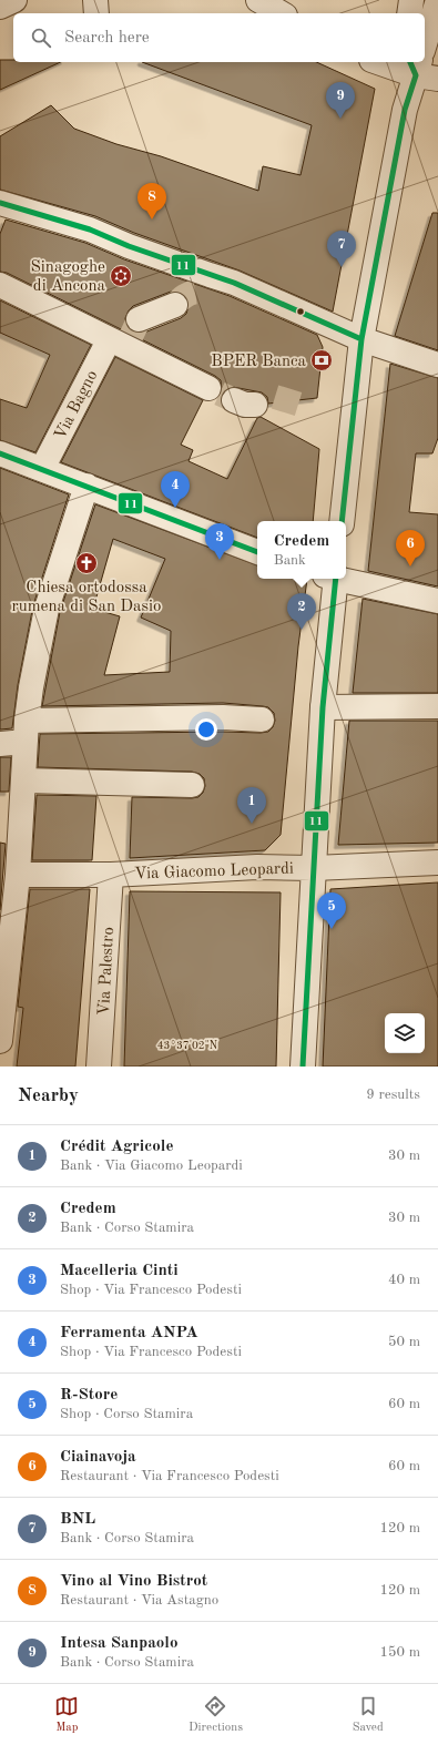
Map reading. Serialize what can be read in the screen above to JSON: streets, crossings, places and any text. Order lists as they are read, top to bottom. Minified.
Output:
{"streets":{"street":["Via Bagno","Via Giacomo Leopardi","Via Palestro"]},"crossings":[["Via Giacomo Leopardi","Via Palestro"]],"places":{"synagogue":["Sinagoghe di Ancona"],"bank":["BPER Banca"],"church":["Chiesa ortodossa rumena di San Dasio"]},"lines":["transit line 11"],"page":{"search":"Search here","pins":["9","8","7","4","3","6","2","1","5"],"popup":["Credem","Bank"],"heading":["Nearby","9 results"],"list":[{"mark":"1","name":"Crédit Agricole","note":"Bank · Via Giacomo Leopardi","value":"30 m"},{"mark":"2","name":"Credem","note":"Bank · Corso Stamira","value":"30 m"},{"mark":"3","name":"Macelleria Cinti","note":"Shop · Via Francesco Podesti","value":"40 m"},{"mark":"4","name":"Ferramenta ANPA","note":"Shop · Via Francesco Podesti","value":"50 m"},{"mark":"5","name":"R-Store","note":"Shop · Corso Stamira","value":"60 m"},{"mark":"6","name":"Ciainavoja","note":"Restaurant · Via Francesco Podesti","value":"60 m"},{"mark":"7","name":"BNL","note":"Bank · Corso Stamira","value":"120 m"},{"mark":"8","name":"Vino al Vino Bistrot","note":"Restaurant · Via Astagno","value":"120 m"},{"mark":"9","name":"Intesa Sanpaolo","note":"Bank · Corso Stamira","value":"150 m"}],"nav":["Map","Directions","Saved"]},"coordinates":["43°37'02\"N"]}
